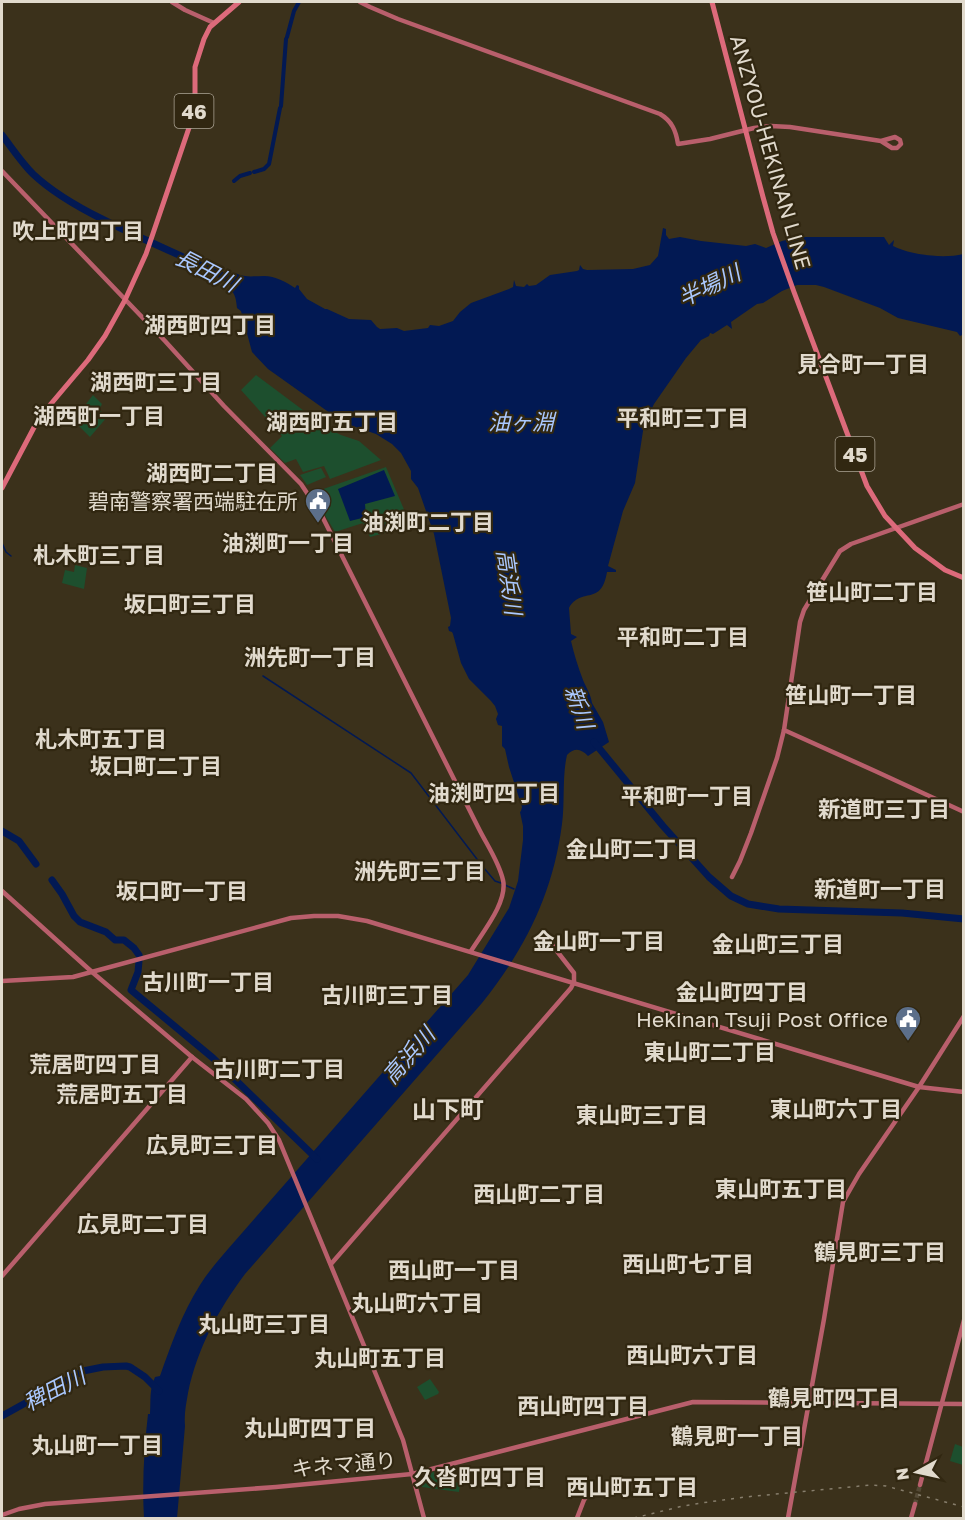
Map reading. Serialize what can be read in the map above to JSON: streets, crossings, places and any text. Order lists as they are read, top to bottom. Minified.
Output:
{"streets":{"main road":["46","ANZYOU-HEKINAN LINE","45"],"street":["キネマ通り"]},"districts":["吹上町四丁目","湖西町四丁目","見合町一丁目","湖西町三丁目","湖西町一丁目","平和町三丁目","湖西町五丁目","湖西町二丁目","油渕町二丁目","油渕町一丁目","札木町三丁目","笹山町二丁目","坂口町三丁目","平和町二丁目","洲先町一丁目","笹山町一丁目","札木町五丁目","坂口町二丁目","油渕町四丁目","平和町一丁目","新道町三丁目","金山町二丁目","洲先町三丁目","新道町一丁目","坂口町一丁目","金山町一丁目","金山町三丁目","古川町一丁目","金山町四丁目","古川町三丁目","東山町二丁目","荒居町四丁目","古川町二丁目","荒居町五丁目","山下町","東山町六丁目","東山町三丁目","広見町三丁目","東山町五丁目","西山町二丁目","広見町二丁目","鶴見町三丁目","西山町七丁目","西山町一丁目","丸山町六丁目","丸山町三丁目","西山町六丁目","丸山町五丁目","鶴見町四丁目","西山町四丁目","丸山町四丁目","鶴見町一丁目","丸山町一丁目","久沓町四丁目","西山町五丁目"],"water":["長田川","半場川","油ヶ淵","高浜川","新川","稗田川"],"places":{"public building":["碧南警察署西端駐在所","Hekinan Tsuji Post Office"]},"north":"left"}
